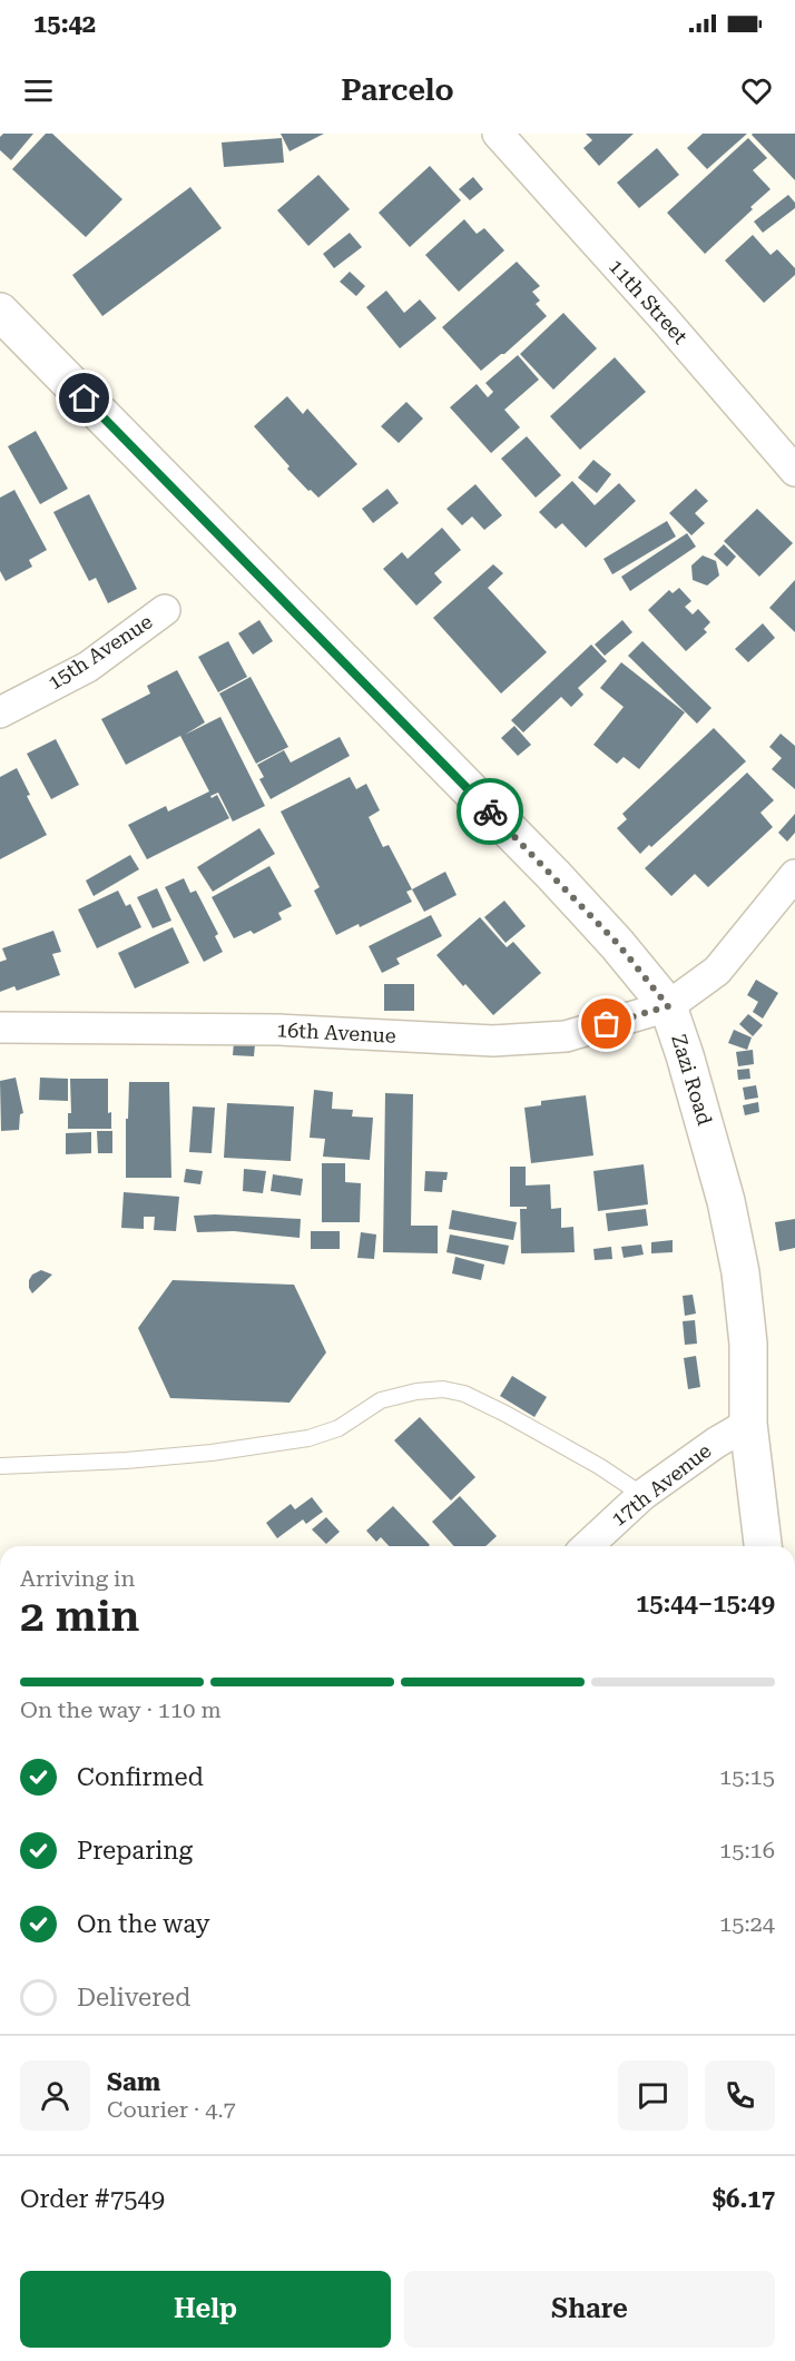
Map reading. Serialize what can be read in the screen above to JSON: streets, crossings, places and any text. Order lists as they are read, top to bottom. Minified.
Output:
{"streets":{"street":["11th Street","15th Avenue","16th Avenue","Zazi Road","17th Avenue"]},"crossings":[["16th Avenue","Zazi Road"],["Zazi Road","17th Avenue"]],"page":{"status":"15:42","header":"Parcelo","heading":["2 min","Arriving in","15:44–15:49"],"panel":["Sam","Courier · 4.7","Order #7549","$6.17"],"bar":"On the way · 110 m","list":[["Confirmed","15:15"],["Preparing","15:16"],["On the way","15:24"],"Delivered"],"buttons":["Help","Share"]}}
